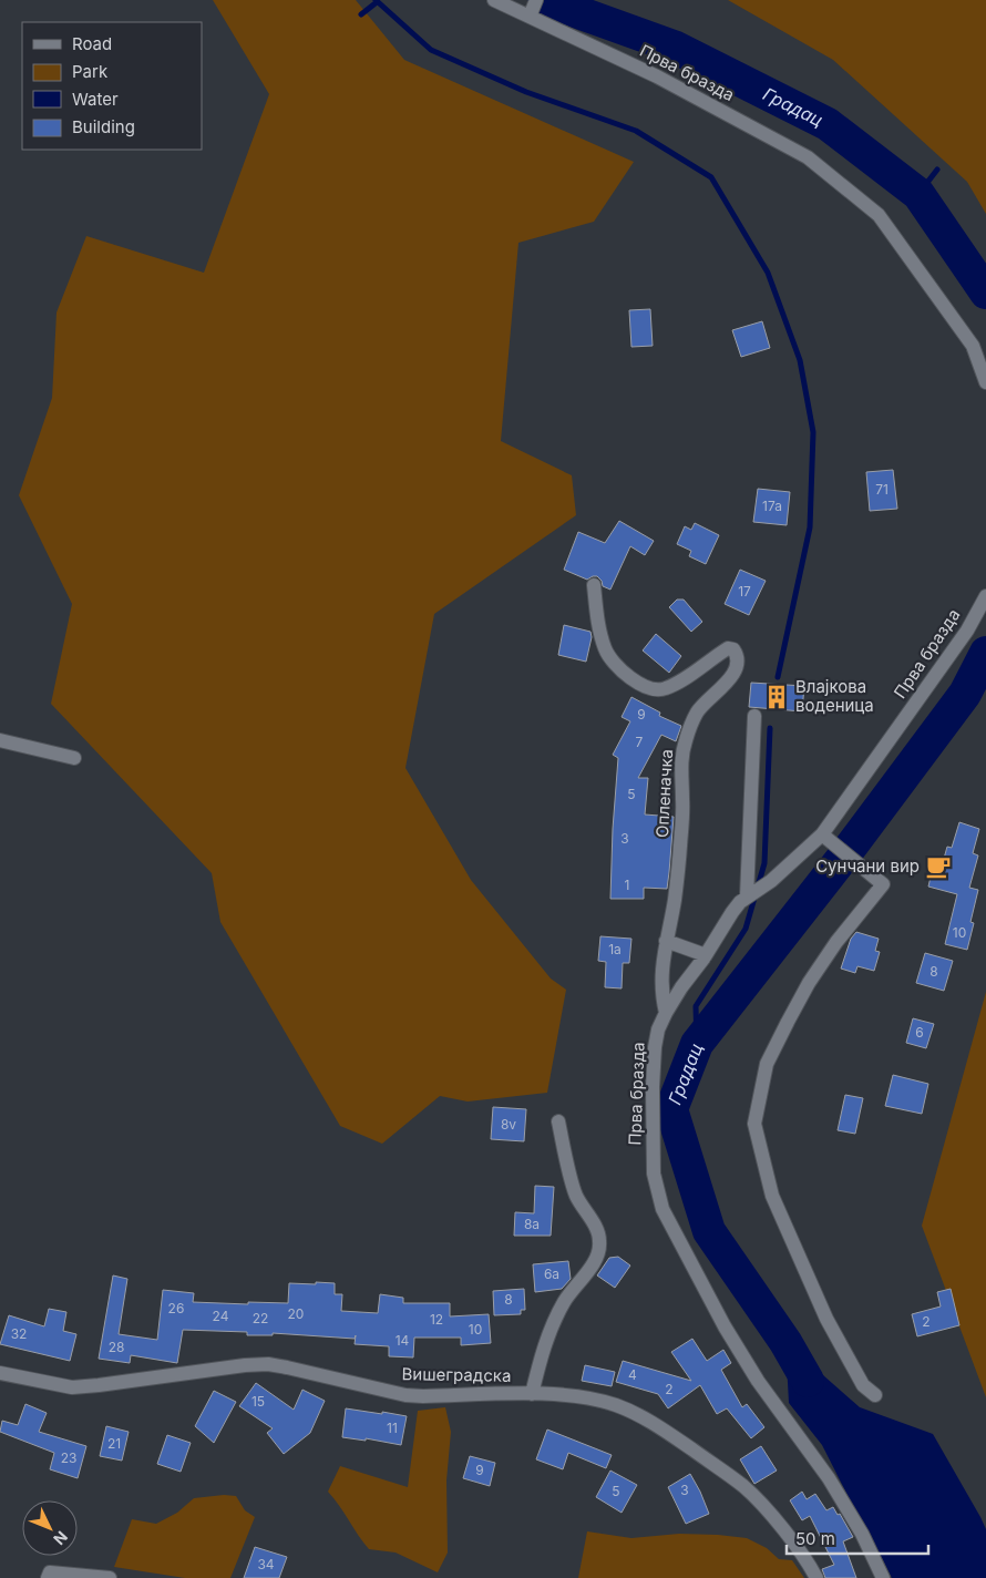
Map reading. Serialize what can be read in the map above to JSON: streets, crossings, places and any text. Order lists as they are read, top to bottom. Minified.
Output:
{"streets":{"street":["Прва бразда","Опленачка","Вишеградска"]},"crossings":[["Прва бразда","Опленачка"]],"water":["Градац"],"places":{"building":["Влајкова воденица"],"cafe":["Сунчани вир"]},"house_numbers":["71","17a","17","9","7","5","3","1","10","1a","8","6","8v","8a","6a","8","26","20","24","22","12","2","10","32","14","28","4","2","15","11","21","23","9","3","5","34"],"legend":["Road","Park","Water","Building"],"scale_bar":"50 m","north":"bottom right"}
